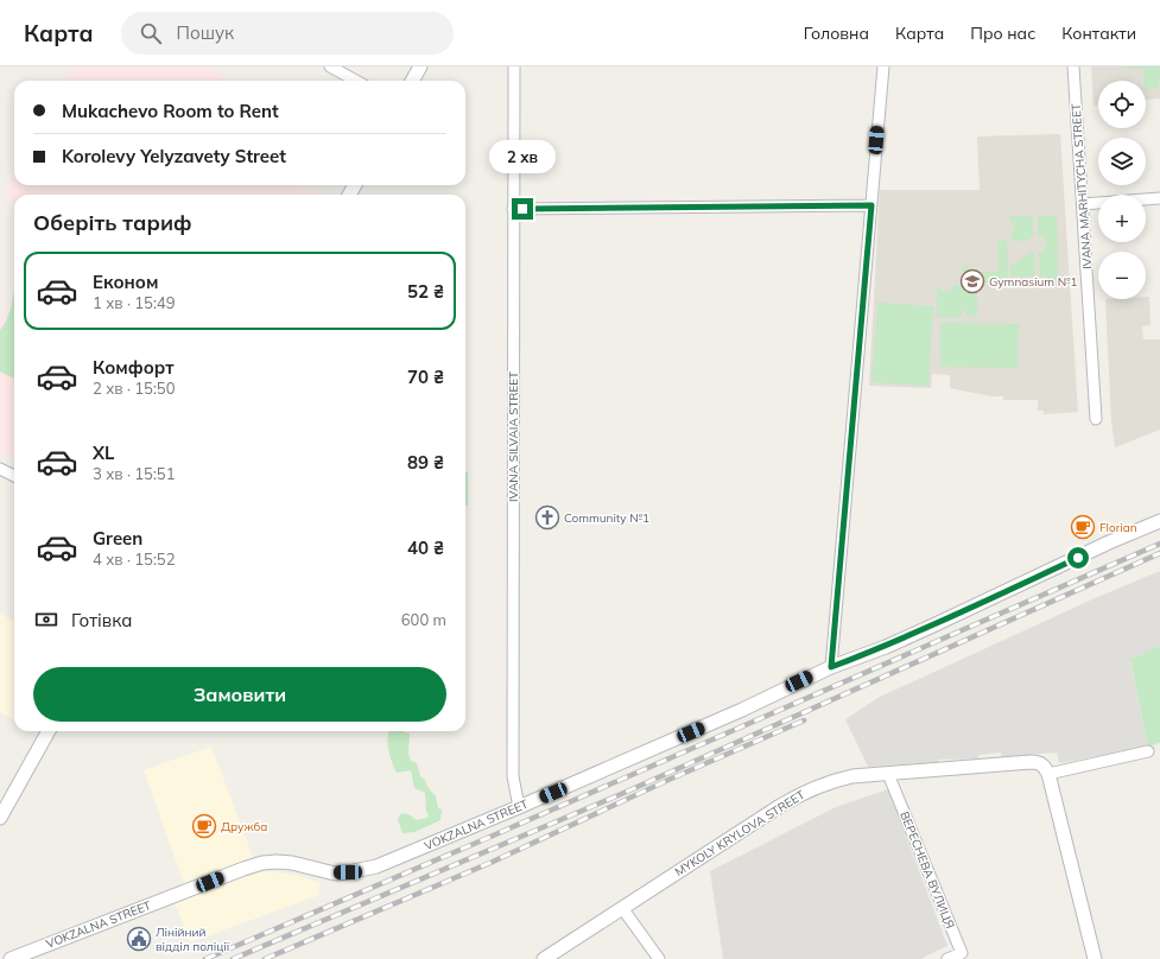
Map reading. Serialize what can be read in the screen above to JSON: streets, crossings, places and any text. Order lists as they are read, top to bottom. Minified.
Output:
{"streets":{"street":["IVANA MARHITYCHA STREET","IVANA SILVAIA STREET","VOKZALNA STREET","MYKOLY KRYLOVA STREET","ВЕРЕСНЕВА ВУЛИЦЯ"]},"crossings":[["IVANA SILVAIA STREET","VOKZALNA STREET"],["MYKOLY KRYLOVA STREET","ВЕРЕСНЕВА ВУЛИЦЯ"]],"places":{"school or university":["Gymnasium №1"],"church":["Community №1"],"cafe":["Florian","Дружба"],"public building":["Лінійний відділ поліції"]},"page":{"header":"Карта","search":"Пошук","nav":["Головна","Карта","Про нас","Контакти"],"map_buttons":["+","−"],"banner":["Mukachevo Room to Rent","Korolevy Yelyzavety Street"],"bubble":"2 хв","heading":"Оберіть тариф","list":[{"name":"Економ","note":"1 хв · 15:49","value":"52 ₴"},{"name":"Комфорт","note":"2 хв · 15:50","value":"70 ₴"},{"name":"XL","note":"3 хв · 15:51","value":"89 ₴"},{"name":"Green","note":"4 хв · 15:52","value":"40 ₴"}],"pay":["Готівка","600 m"],"buttons":"Замовити"}}
